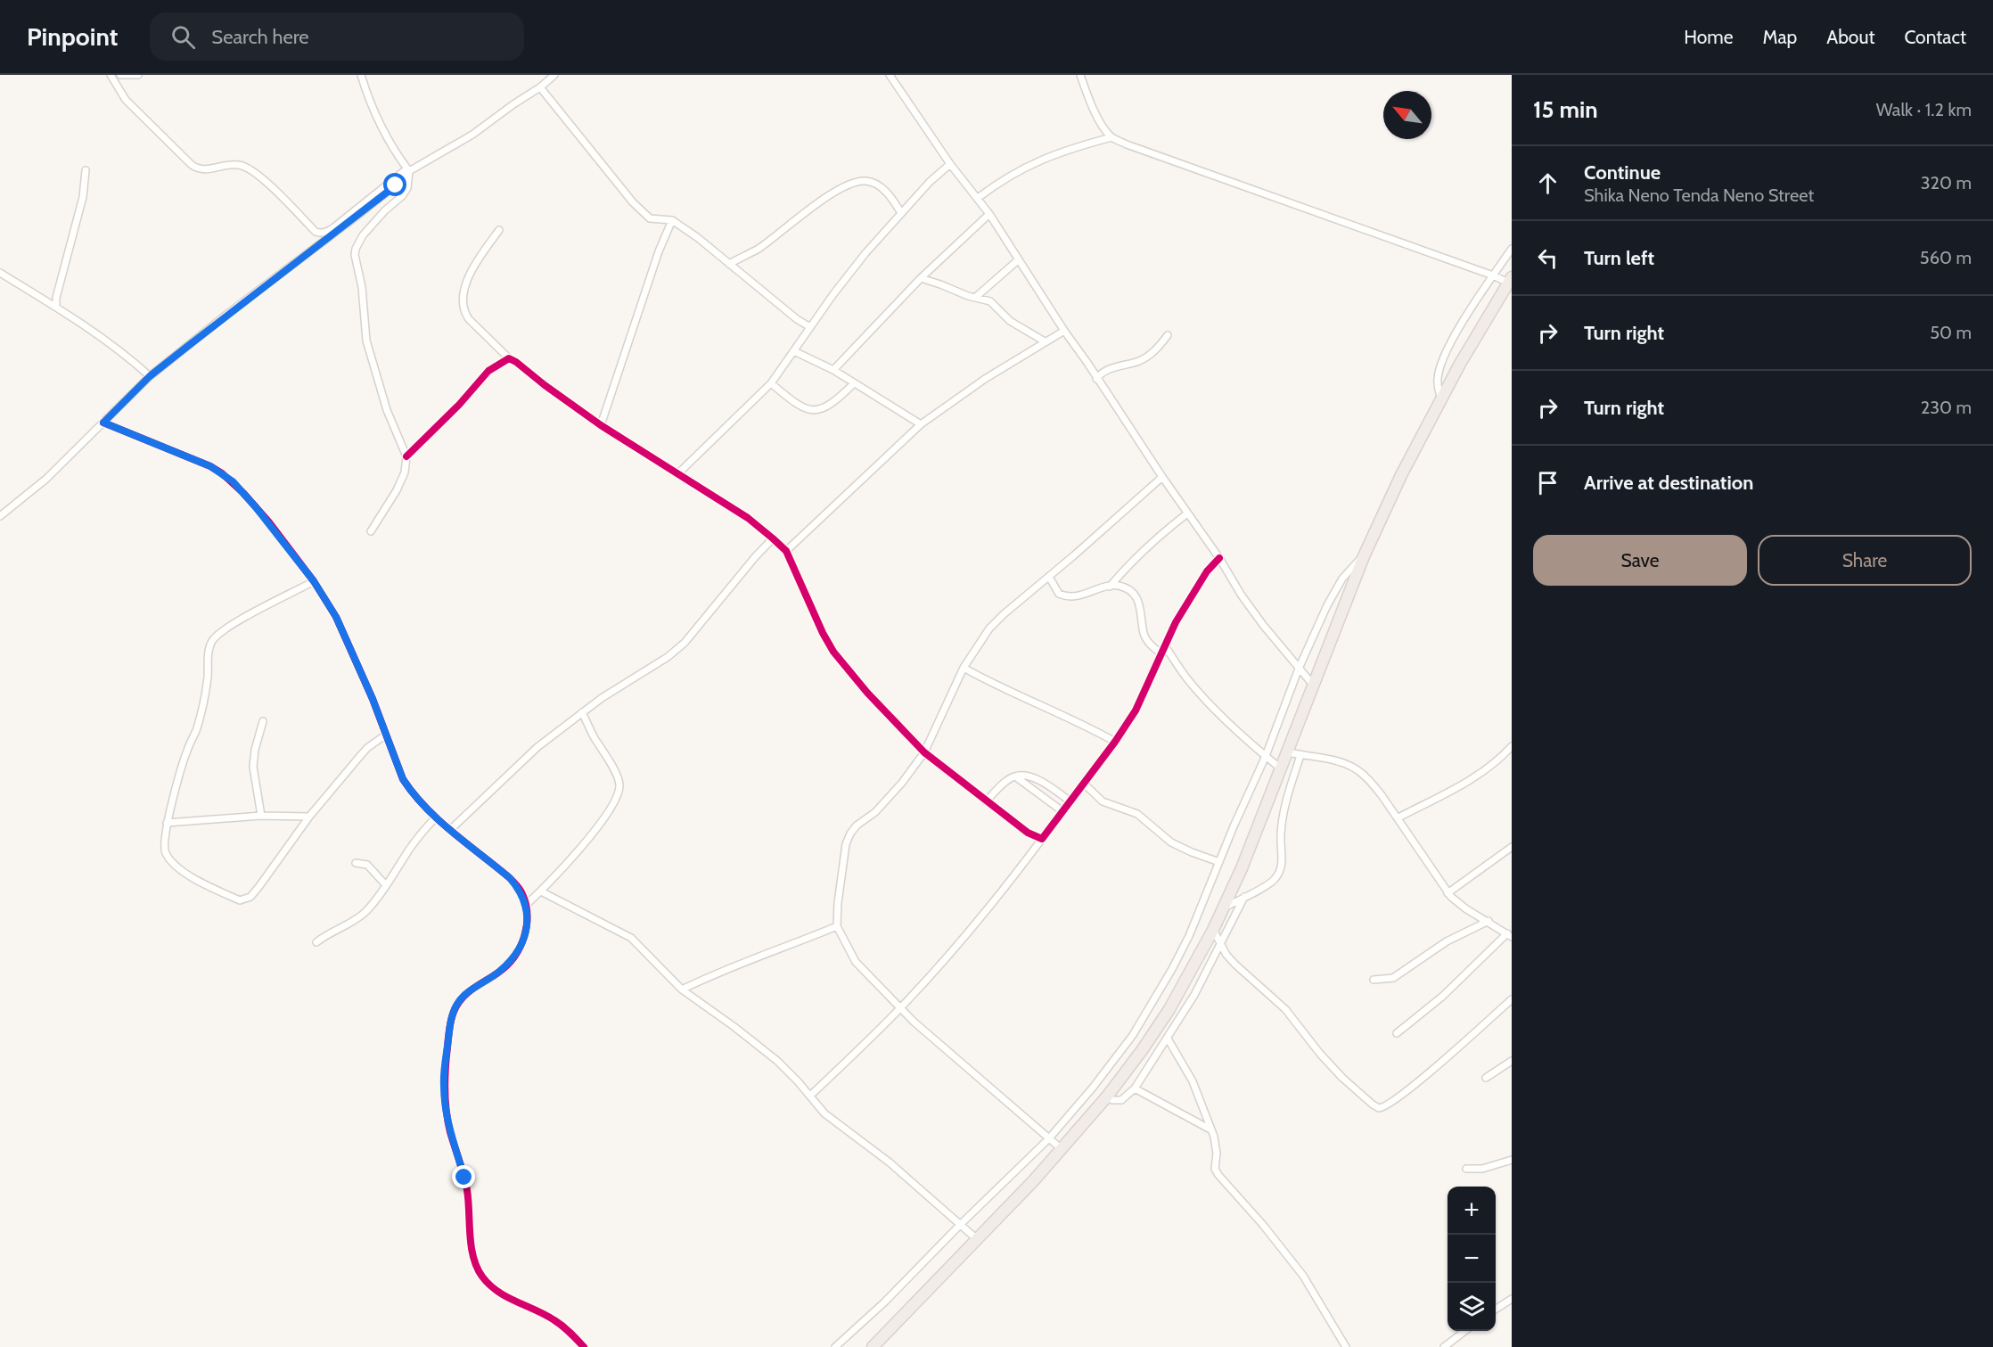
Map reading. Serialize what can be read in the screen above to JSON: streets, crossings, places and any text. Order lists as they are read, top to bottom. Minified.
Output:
{"north":"top left","page":{"header":"Pinpoint","search":"Search here","nav":["Home","Map","About","Contact"],"heading":["15 min","Walk · 1.2 km"],"list":[["Continue","Shika Neno Tenda Neno Street","320 m"],["Turn left","560 m"],["Turn right","50 m"],["Turn right","230 m"],"Arrive at destination"],"buttons":["Save","Share"],"map_buttons":["+","−"]}}
